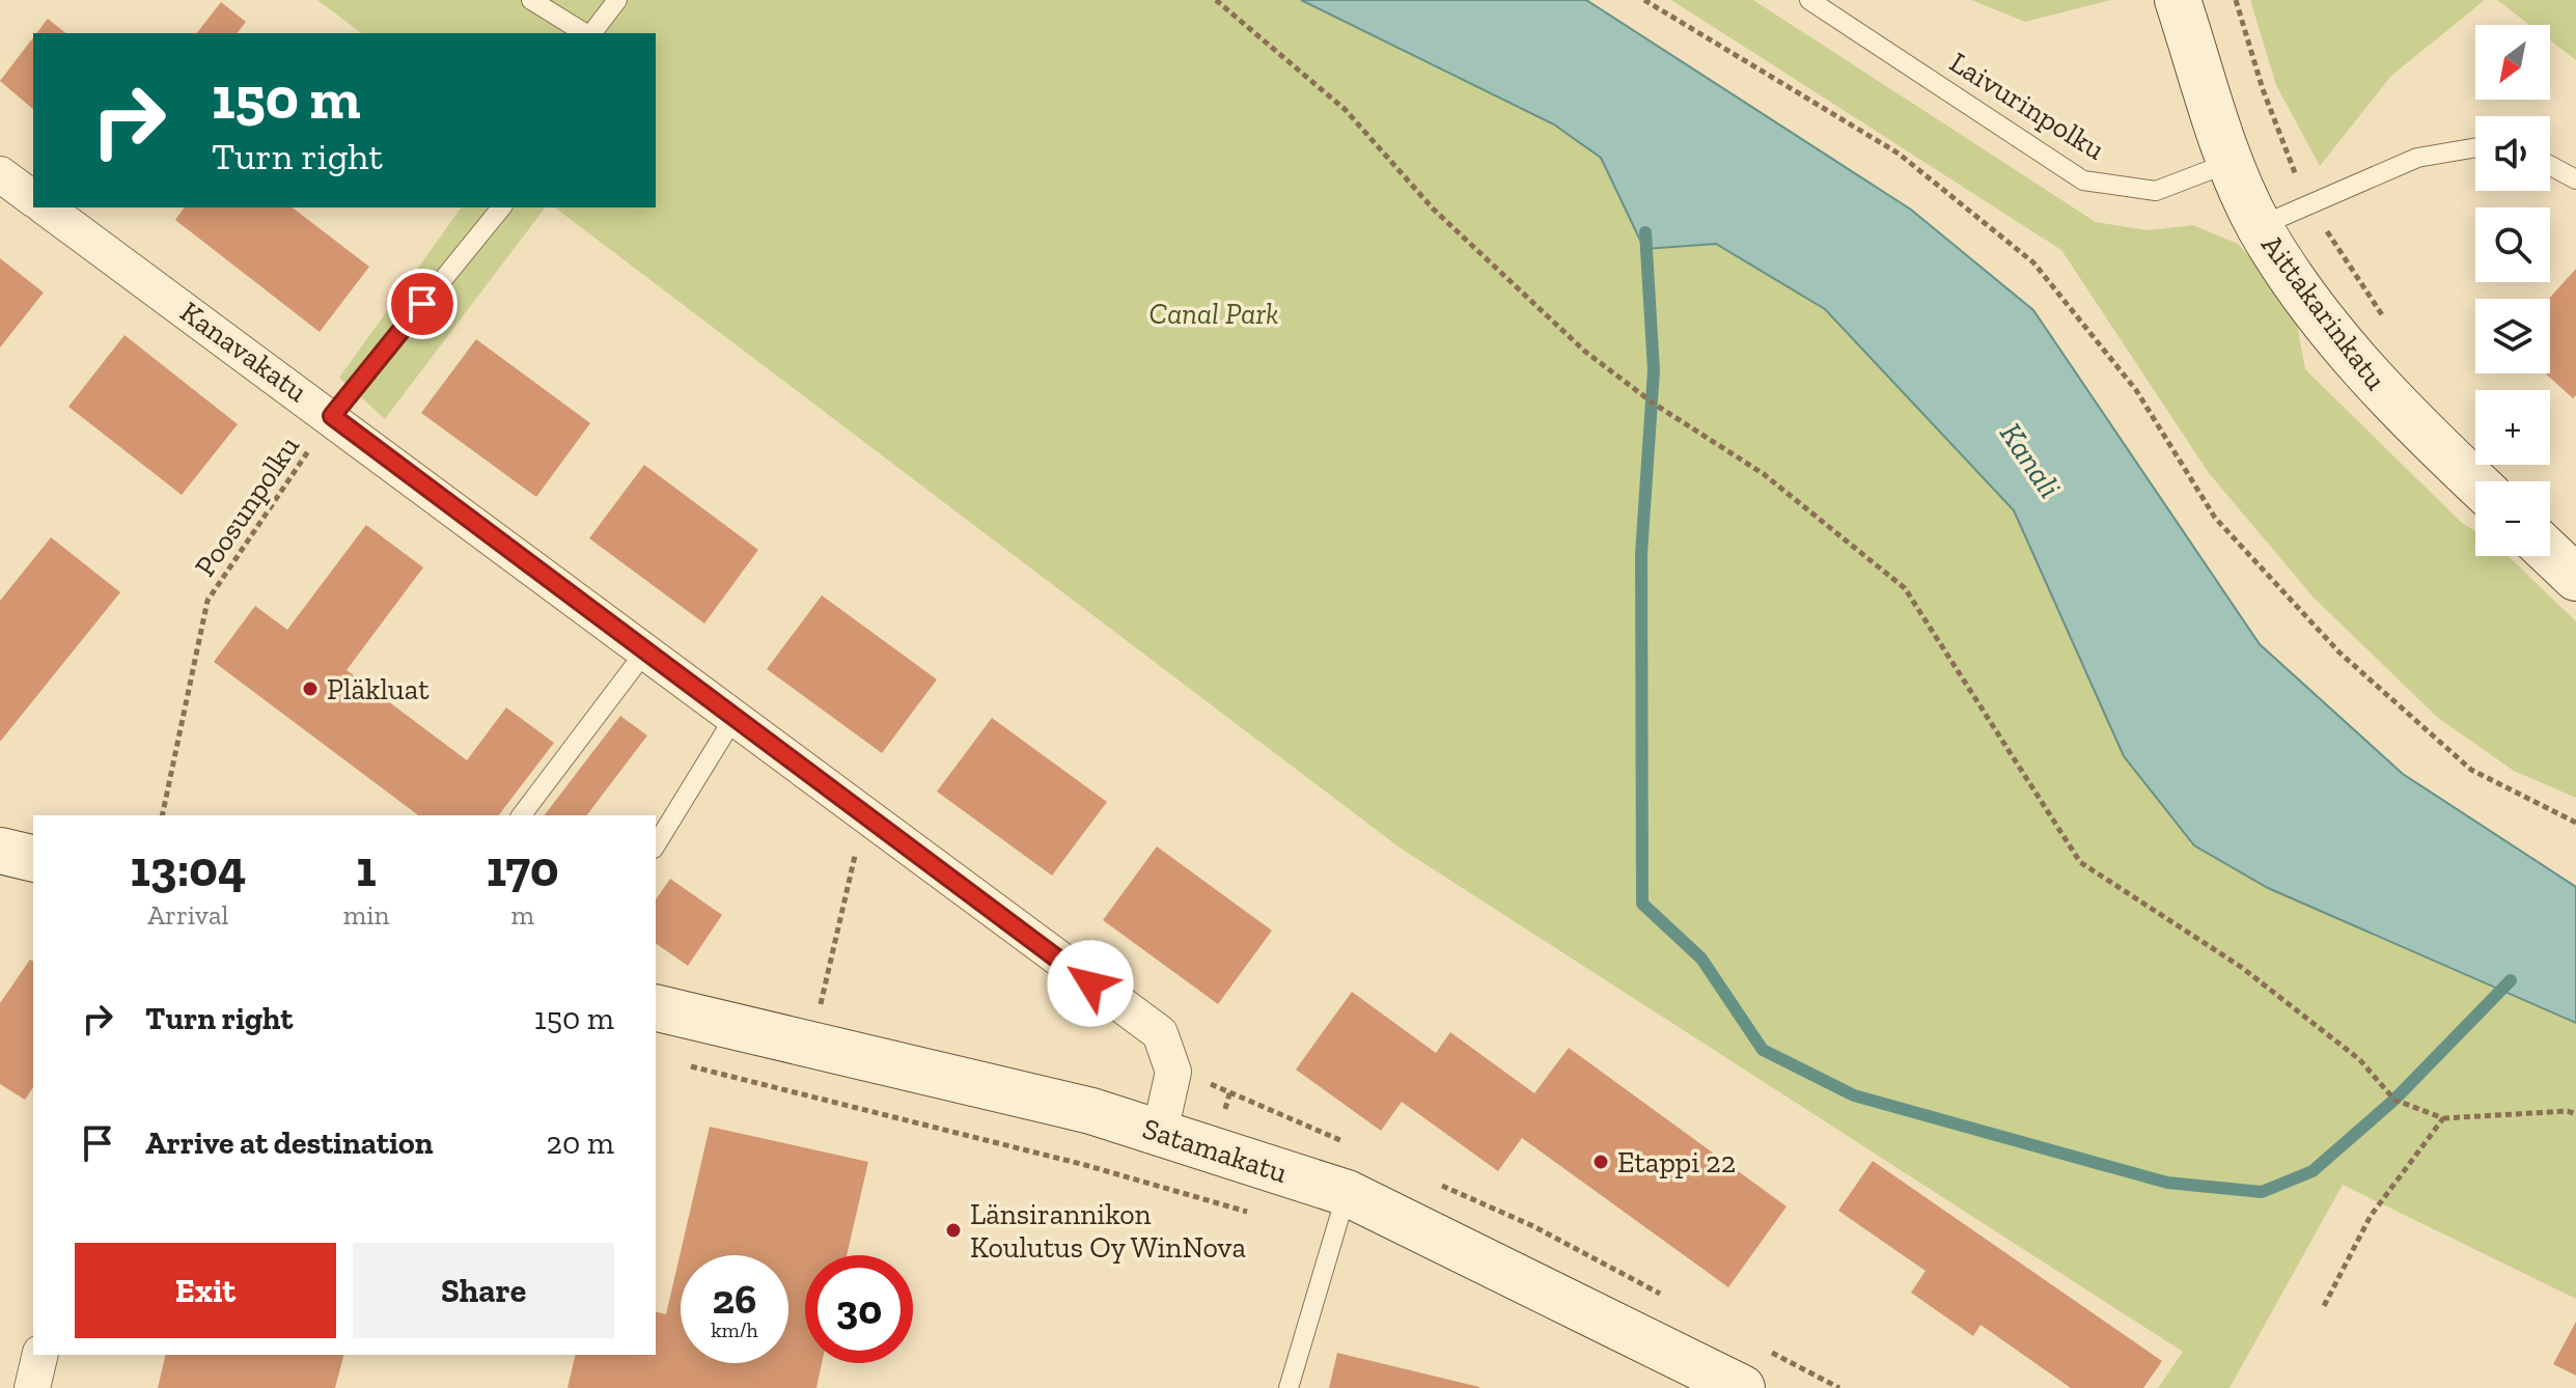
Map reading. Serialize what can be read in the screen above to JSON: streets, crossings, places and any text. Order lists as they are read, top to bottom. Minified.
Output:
{"streets":{"street":["Aittakarinkatu","Kanavakatu","Satamakatu"],"lane":["Laivurinpolku"],"path":["Poosunpolku"]},"crossings":[["Laivurinpolku","Aittakarinkatu"],["Kanavakatu","Poosunpolku"],["Kanavakatu","Satamakatu"]],"water":["Kanali"],"parks":["Canal Park"],"places":["Pläkluat","Etappi 22","Länsirannikon Koulutus Oy WinNova"],"north":"bottom left","page":{"map_buttons":["+","−"],"turn":["150 m","Turn right"],"eta":["13:04","Arrival","1","min","170","m"],"list":[{"name":"Turn right","value":"150 m"},{"name":"Arrive at destination","value":"20 m"}],"buttons":["Exit","Share"],"speed":"26 km/h","limit":"30"}}
